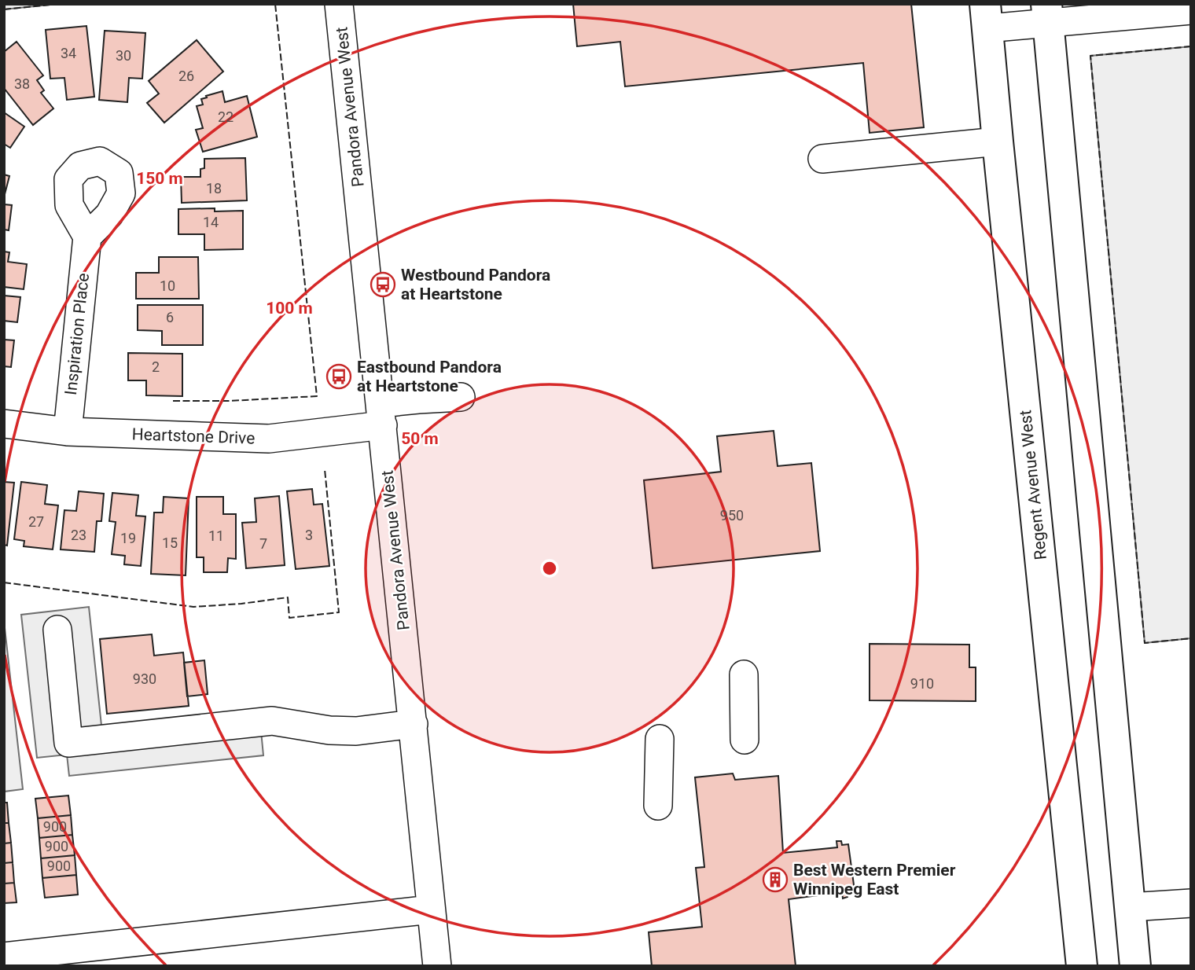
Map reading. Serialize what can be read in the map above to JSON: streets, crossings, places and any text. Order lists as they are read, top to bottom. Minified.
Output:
{"streets":{"main road":["Regent Avenue West"],"street":["Pandora Avenue West","Inspiration Place","Heartstone Drive"]},"crossings":[["Pandora Avenue West","Heartstone Drive"],["Inspiration Place","Heartstone Drive"]],"places":{"bus stop":["Westbound Pandora at Heartstone","Eastbound Pandora at Heartstone"],"building":["Best Western Premier Winnipeg East"]},"house_numbers":["34","30","26","38","22","18","14","10","6","2","950","27","23","3","11","19","15","7","930","910","900","900","900"],"rings":["150 m","100 m","50 m"]}
